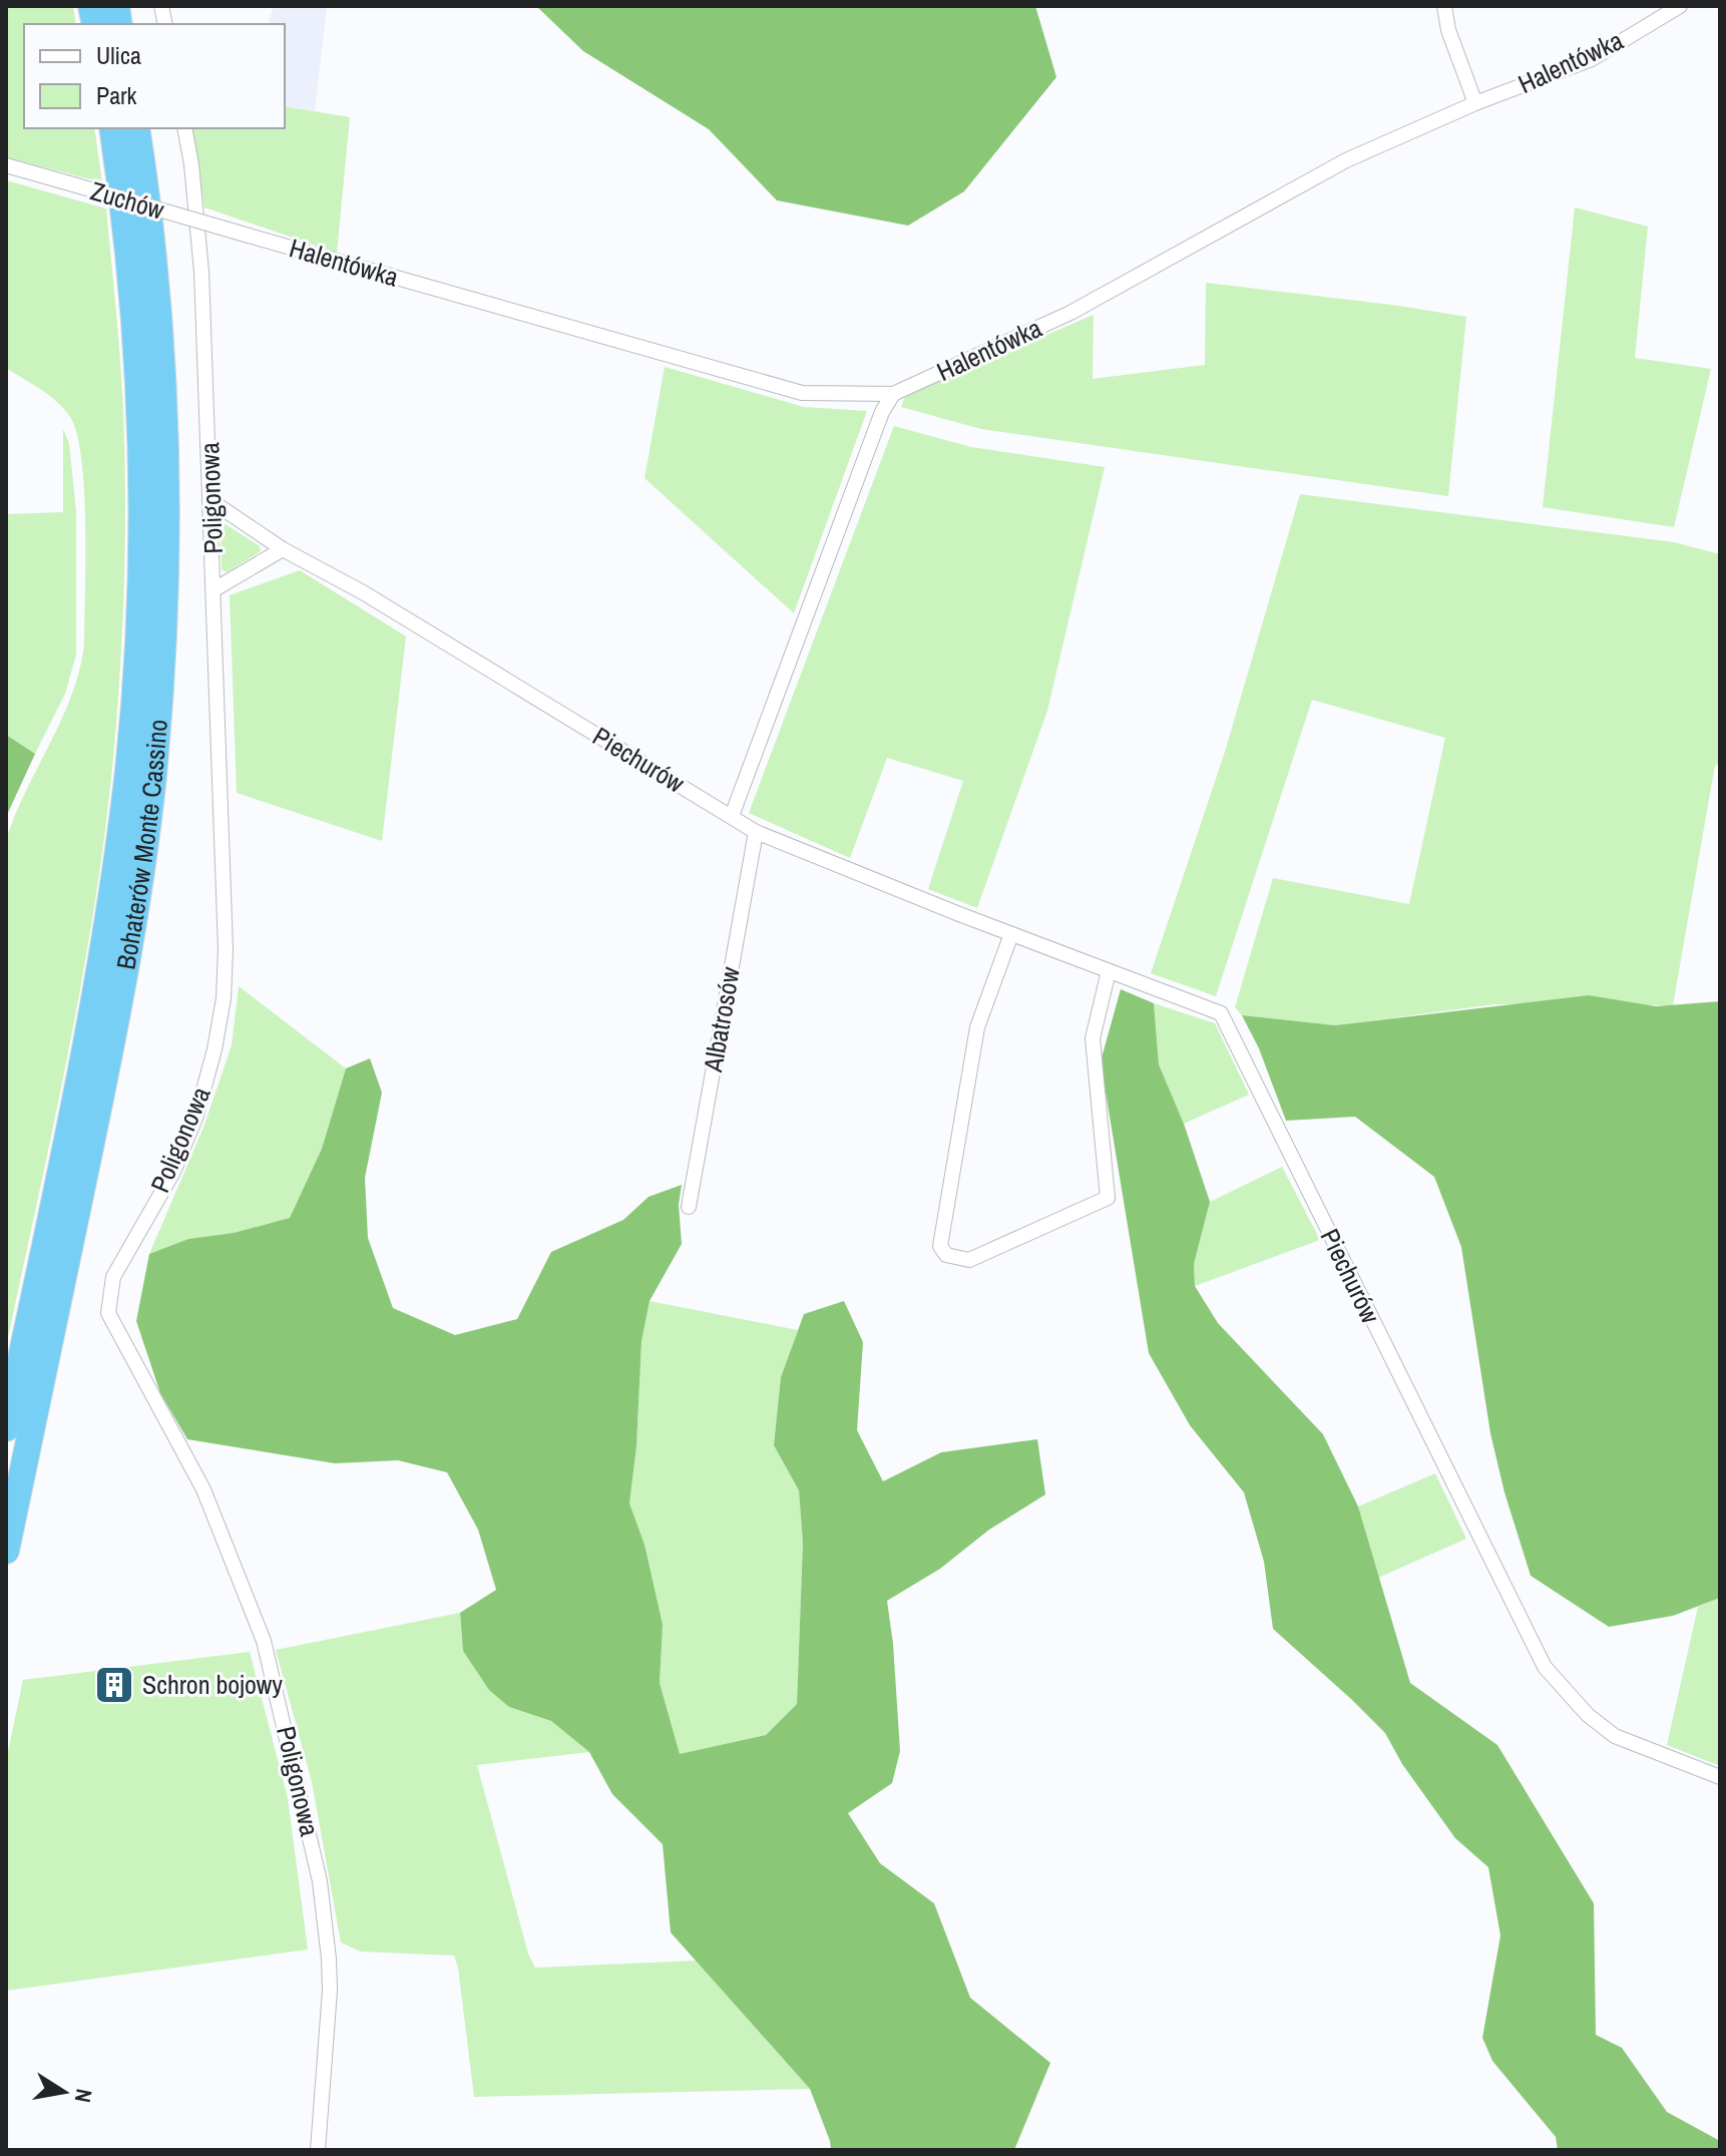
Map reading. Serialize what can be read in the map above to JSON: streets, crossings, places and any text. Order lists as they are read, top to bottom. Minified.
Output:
{"streets":{"highway":["Bohaterów Monte Cassino"],"street":["Halentówka","Zuchów","Poligonowa","Piechurów","Albatrosów"]},"crossings":[["Halentówka","Zuchów"],["Poligonowa","Piechurów"],["Piechurów","Albatrosów"]],"places":{"building":["Schron bojowy"]},"legend":["Ulica","Park"],"north":"right"}
